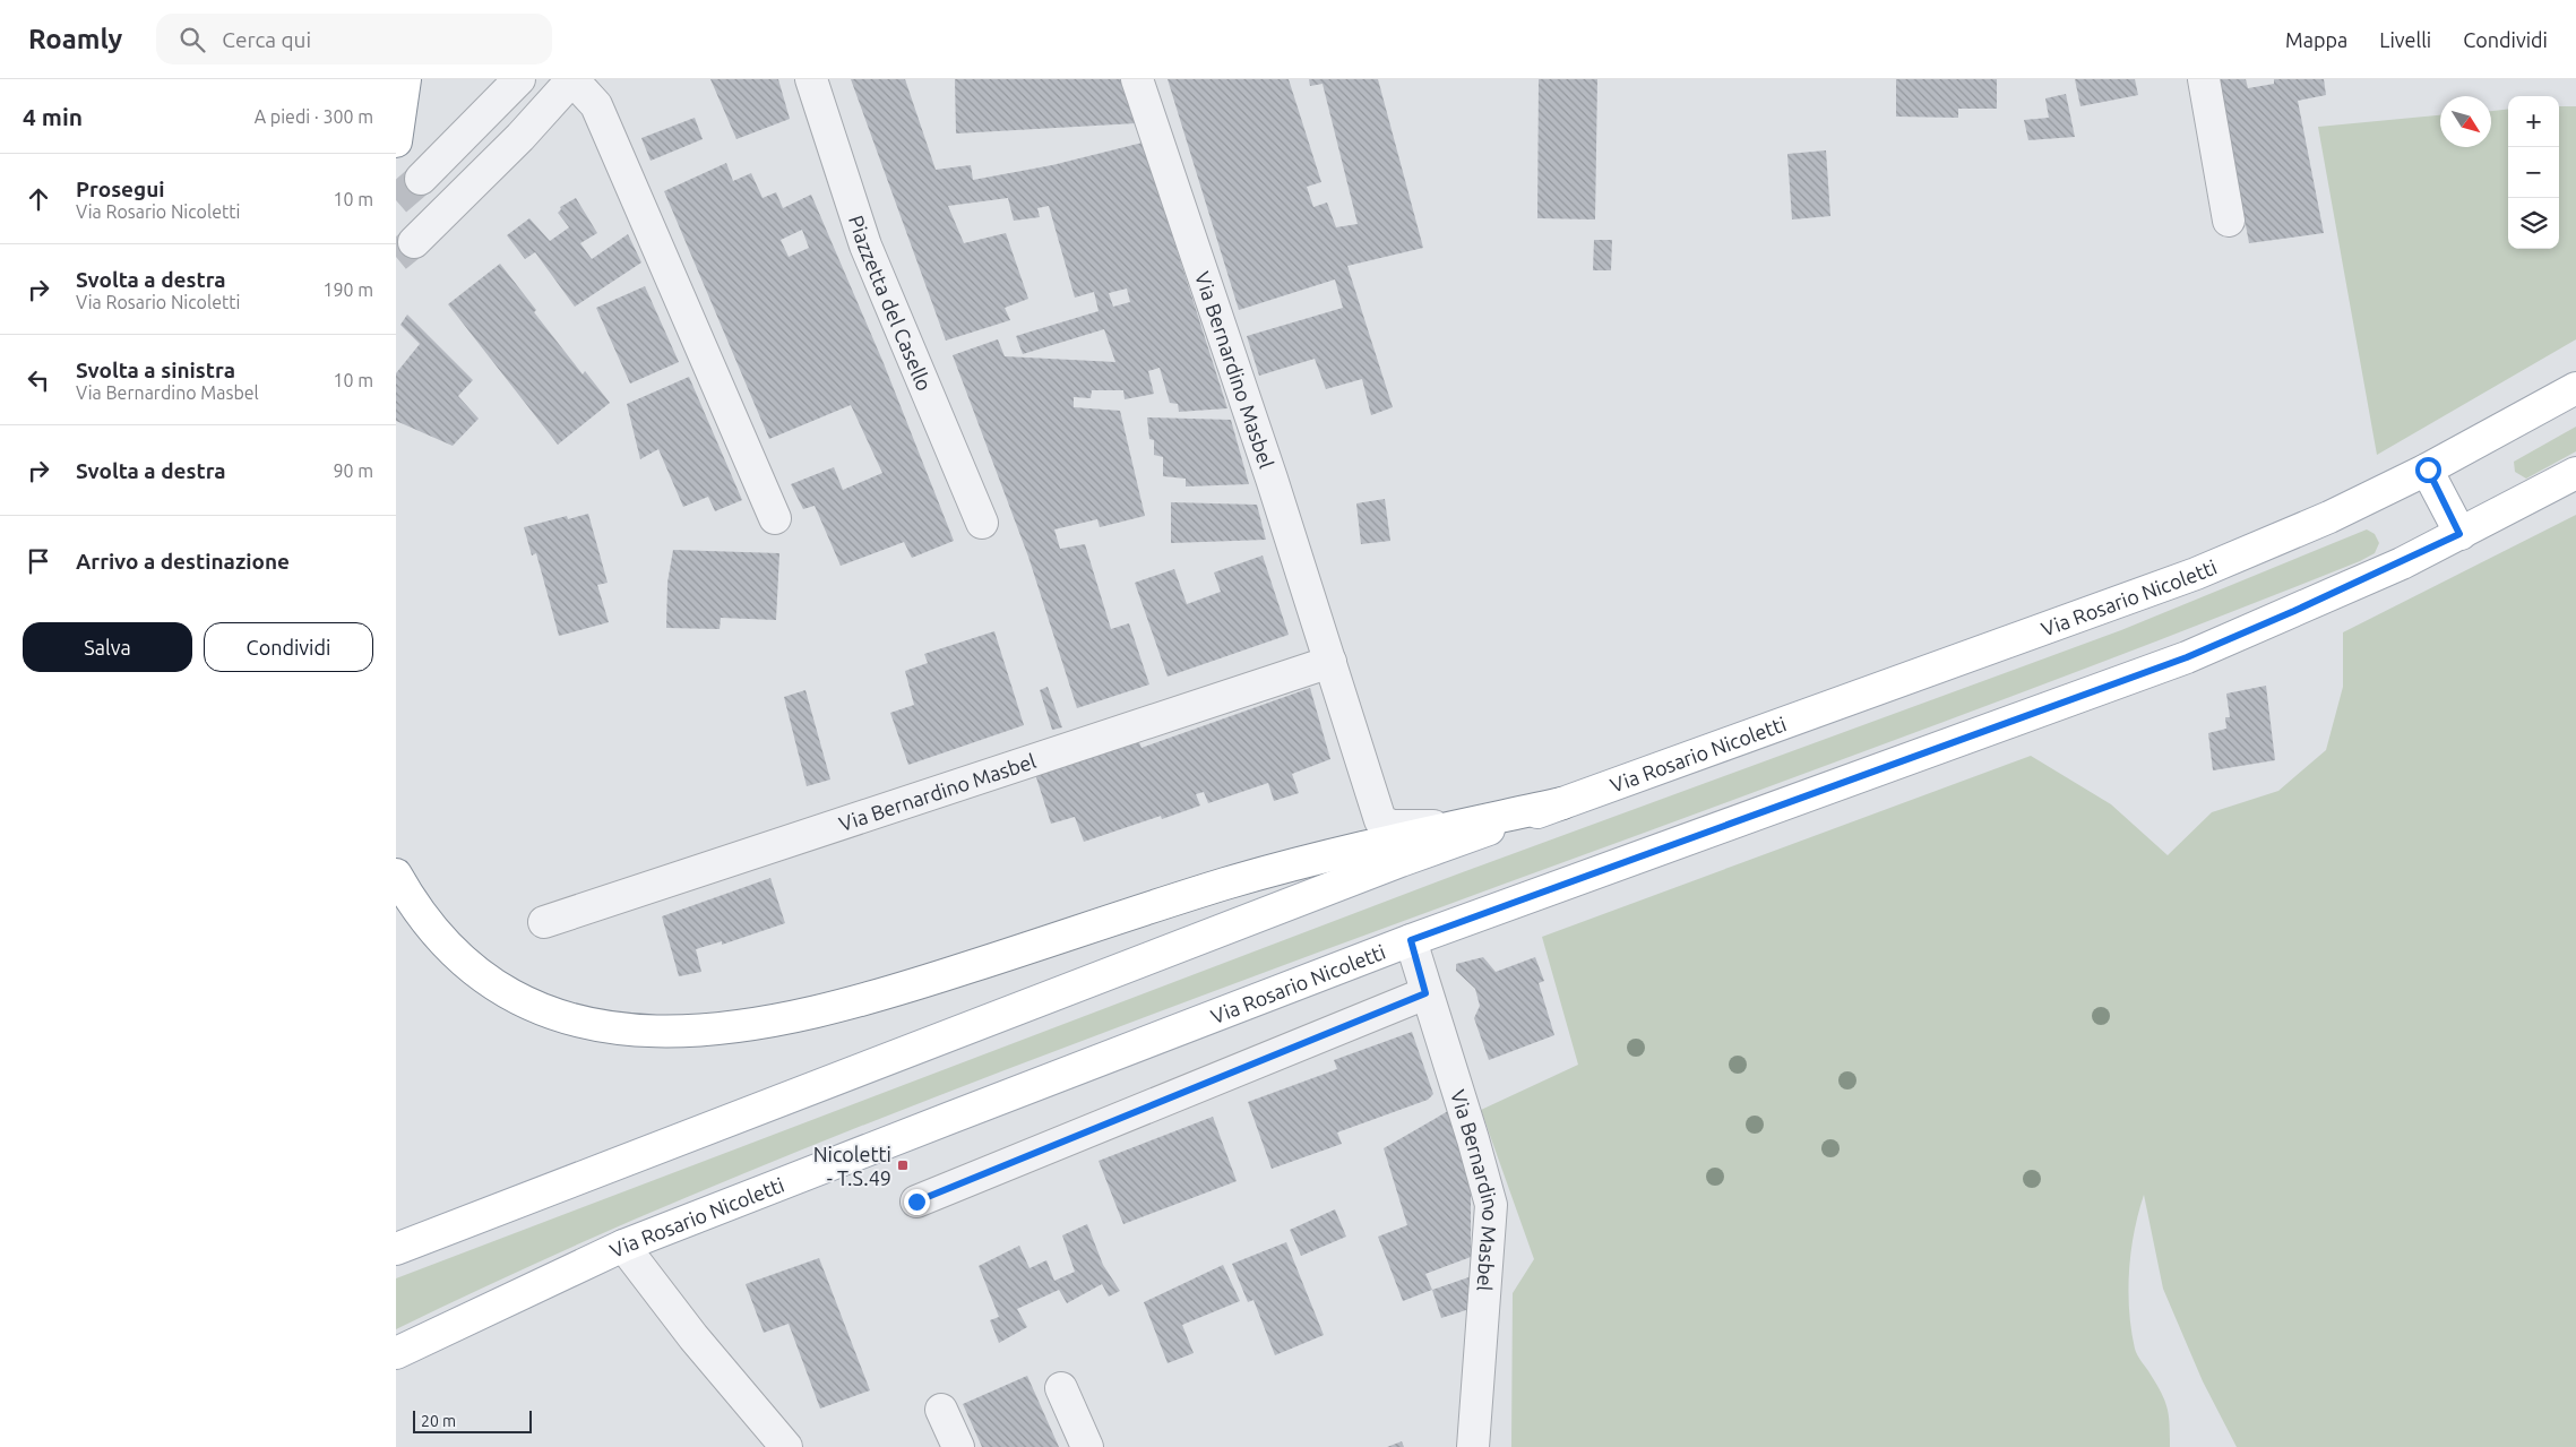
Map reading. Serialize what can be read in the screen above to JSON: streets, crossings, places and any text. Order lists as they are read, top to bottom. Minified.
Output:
{"streets":{"main road":["Via Rosario Nicoletti"],"street":["Piazzetta del Casello","Via Bernardino Masbel"]},"crossings":[["Via Bernardino Masbel","Via Rosario Nicoletti"]],"places":{"transit":["Nicoletti - T.S.49"]},"scale_bar":"20 m","north":"bottom right","page":{"header":"Roamly","search":"Cerca qui","nav":["Mappa","Livelli","Condividi"],"heading":["4 min","A piedi · 300 m"],"map_buttons":["+","−"],"list":[["Prosegui","Via Rosario Nicoletti","10 m"],["Svolta a destra","Via Rosario Nicoletti","190 m"],["Svolta a sinistra","Via Bernardino Masbel","10 m"],["Svolta a destra","90 m"],"Arrivo a destinazione"],"buttons":["Salva","Condividi"],"scale":"20 m"}}
